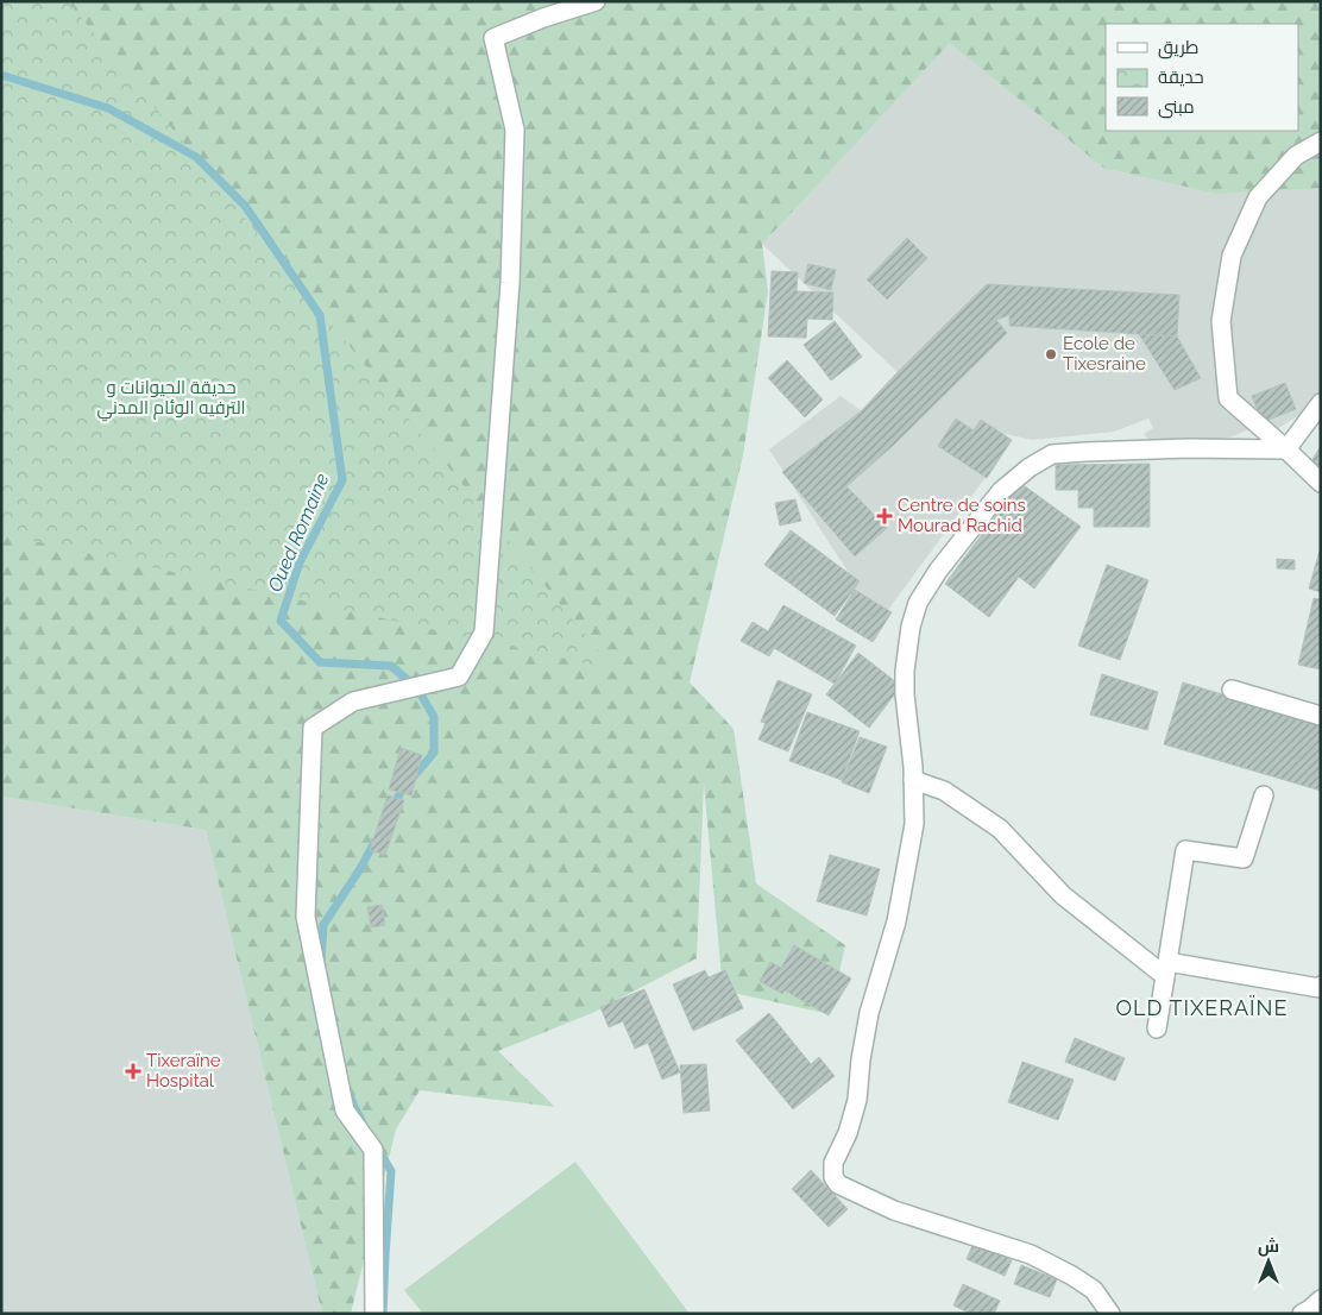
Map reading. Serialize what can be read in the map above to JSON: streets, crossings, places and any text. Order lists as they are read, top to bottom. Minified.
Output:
{"districts":["OLD TIXERAÏNE"],"water":["Oued Romaine"],"parks":["حديقة الحيوانات و الترفيه الوئام المدني"],"places":{"other":["Ecole de Tixesraine"],"health":["Centre de soins Mourad Rachid","Tixeraïne Hospital"]},"legend":["طريق","حديقة","مبنى"],"north":"top"}
